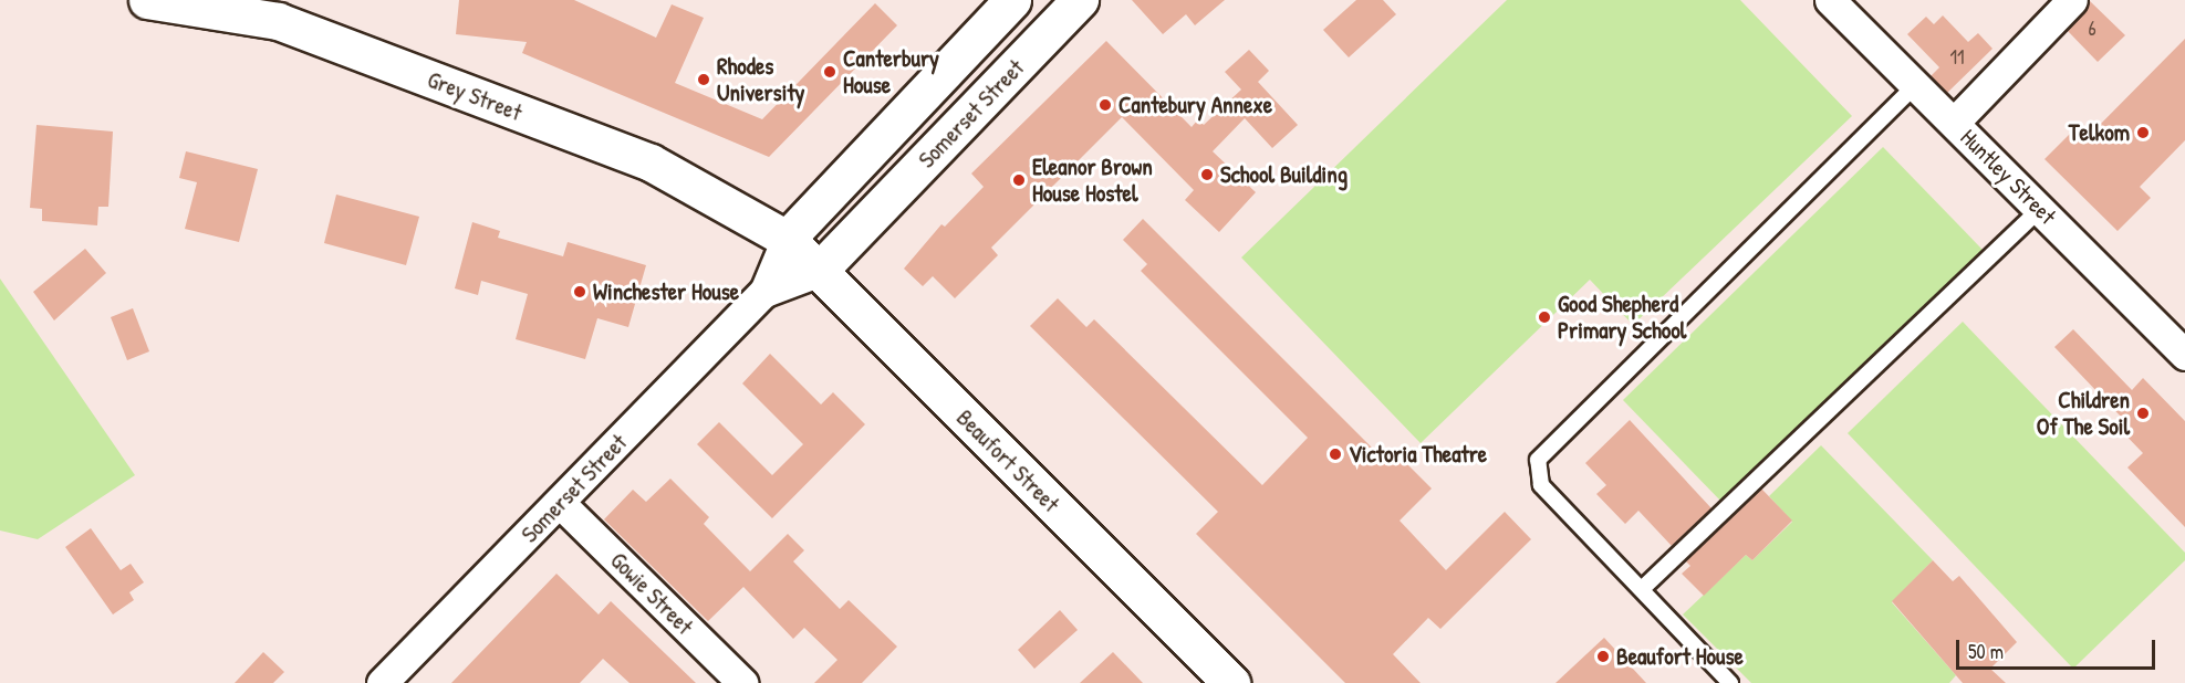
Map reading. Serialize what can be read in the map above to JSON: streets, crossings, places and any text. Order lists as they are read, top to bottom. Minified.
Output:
{"streets":{"main road":["Grey Street","Somerset Street","Beaufort Street"],"street":["Huntley Street","Gowie Street"]},"crossings":[["Grey Street","Somerset Street"],["Grey Street","Beaufort Street"],["Somerset Street","Beaufort Street"],["Somerset Street","Gowie Street"]],"places":["Canterbury House","Rhodes University","Cantebury Annexe","Telkom","School Building","Eleanor Brown House Hostel","Winchester House","Good Shepherd Primary School","Children Of The Soil","Victoria Theatre","Beaufort House"],"house_numbers":["6","11"],"scale_bar":"50 m"}
